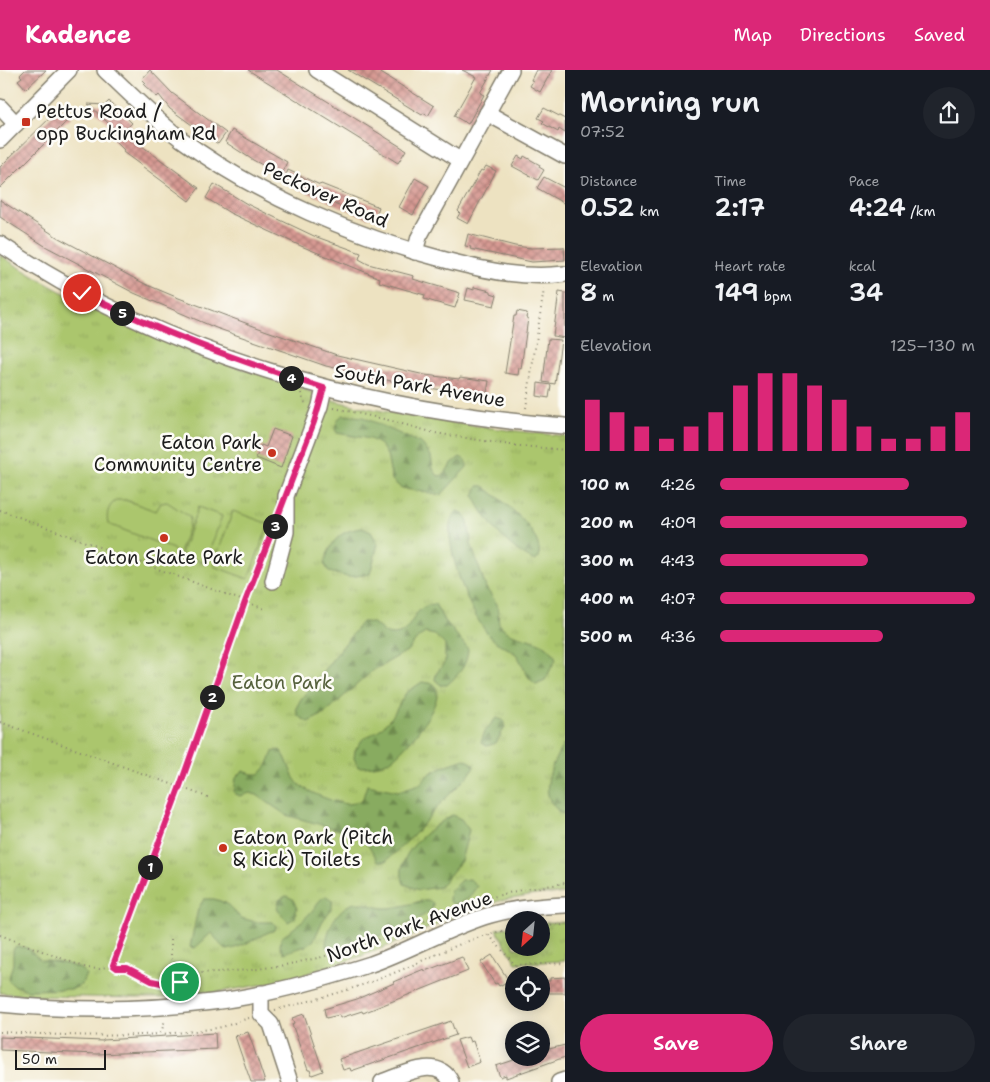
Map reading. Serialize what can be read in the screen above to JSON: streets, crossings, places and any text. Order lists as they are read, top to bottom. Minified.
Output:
{"streets":{"street":["Peckover Road","South Park Avenue","North Park Avenue"]},"parks":["Eaton Park"],"places":{"transit":["Pettus Road / opp Buckingham Rd"],"other":["Eaton Park Community Centre","Eaton Skate Park","Eaton Park (Pitch & Kick) Toilets"]},"scale_bar":"50 m","north":"bottom left","page":{"header":"Kadence","nav":["Map","Directions","Saved"],"heading":["Morning run","07:52"],"stats":[["Distance","0.52 km"],["Time","2:17"],["Pace","4:24 /km"],["Elevation","8 m"],["Heart rate","149 bpm"],["kcal","34"]],"pins":["5","4","3","2","1"],"chart":["Elevation","125–130 m"],"list":[{"name":"100 m","note":"4:26"},{"name":"200 m","note":"4:09"},{"name":"300 m","note":"4:43"},{"name":"400 m","note":"4:07"},{"name":"500 m","note":"4:36"}],"buttons":["Save","Share"],"scale":"50 m"}}
